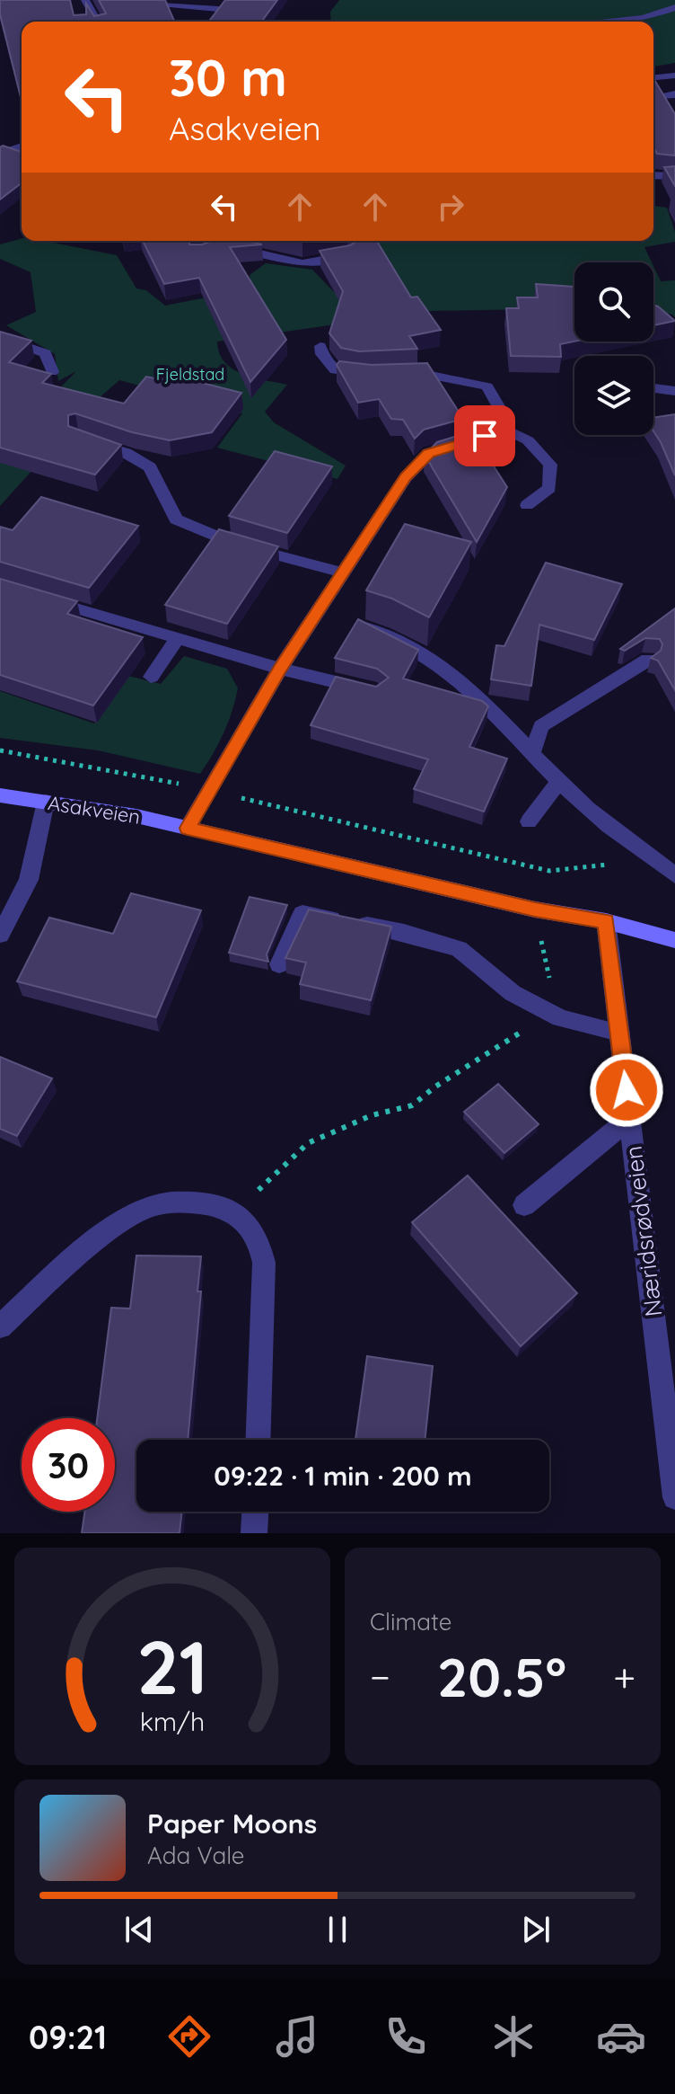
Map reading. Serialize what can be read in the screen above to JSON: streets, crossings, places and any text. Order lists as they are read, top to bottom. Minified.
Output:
{"streets":{"main road":["Asakveien"],"street":["Næridsrødveien"]},"crossings":[["Asakveien","Næridsrødveien"]],"parks":["Fjeldstad"],"page":{"turn":["30 m","Asakveien"],"limit":"30","trip":"09:22 · 1 min · 200 m","tile":"Climate","heat":["−","20.5°","+"],"song":["Paper Moons","Ada Vale"],"tabs":"09:21","gauge":["21","km/h"]}}
